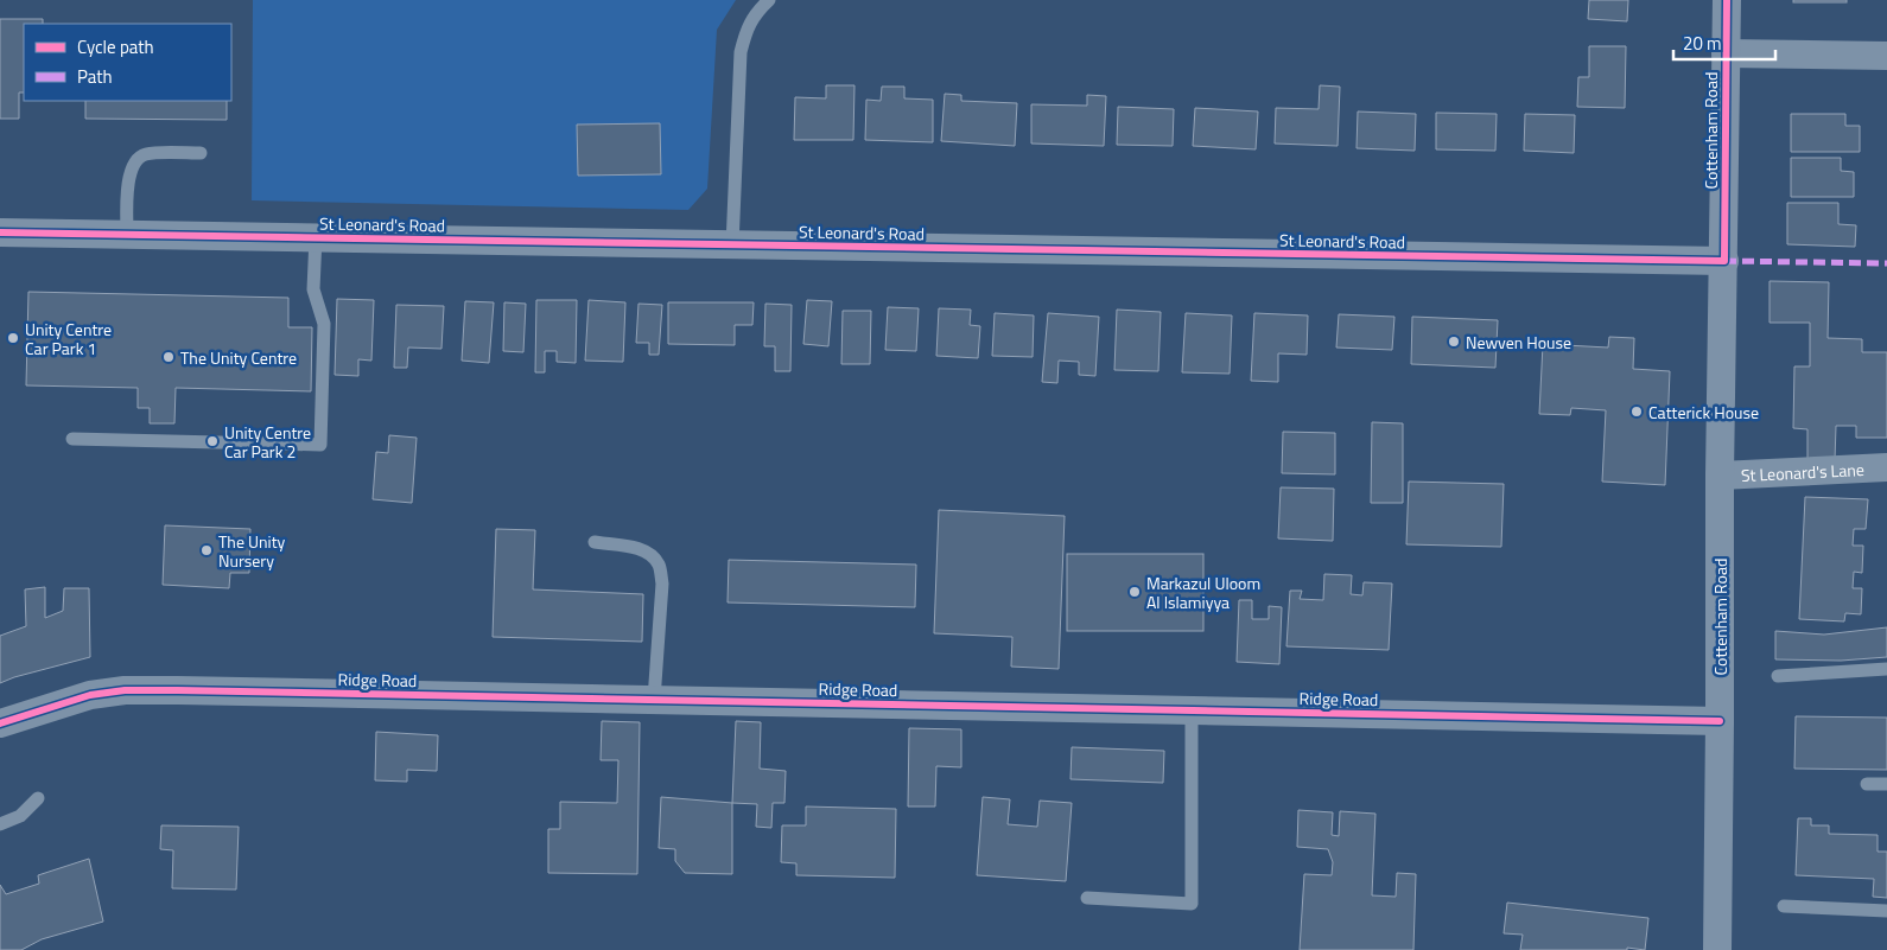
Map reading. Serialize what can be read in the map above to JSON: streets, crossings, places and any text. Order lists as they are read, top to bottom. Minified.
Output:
{"streets":{"street":["Cottenham Road","St Leonard's Road","St Leonard's Lane","Ridge Road"]},"crossings":[["Cottenham Road","St Leonard's Road"],["Cottenham Road","St Leonard's Lane"],["Cottenham Road","Ridge Road"]],"places":["Unity Centre Car Park 1","Newven House","The Unity Centre","Catterick House","Unity Centre Car Park 2","The Unity Nursery","Markazul Uloom Al Islamiyya"],"legend":["Cycle path","Path"],"scale_bar":"20 m"}
